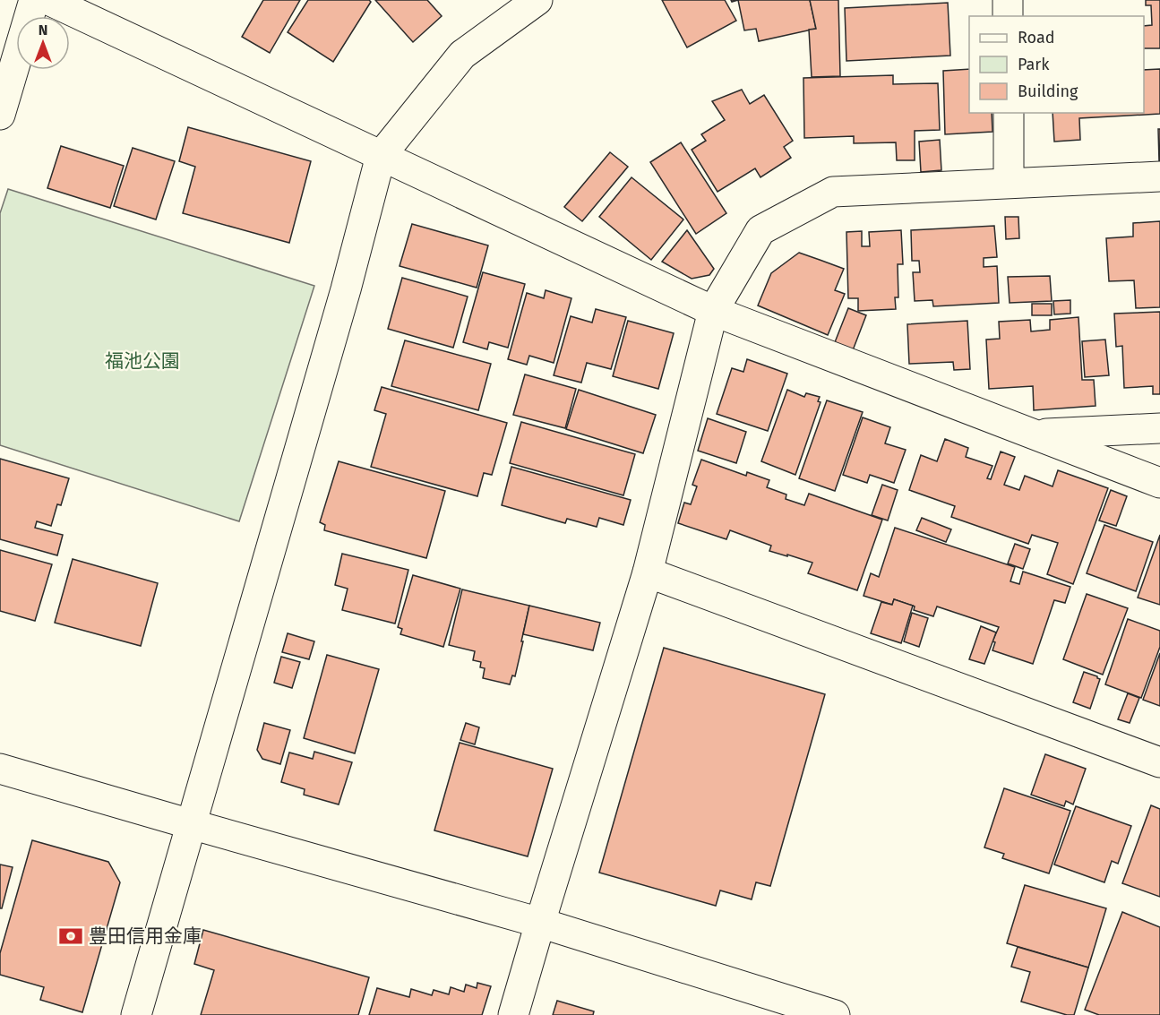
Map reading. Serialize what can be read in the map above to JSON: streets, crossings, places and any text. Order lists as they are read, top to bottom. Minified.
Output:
{"parks":["福池公園"],"places":{"bank":["豊田信用金庫"]},"legend":["Road","Park","Building"],"north":"top"}
